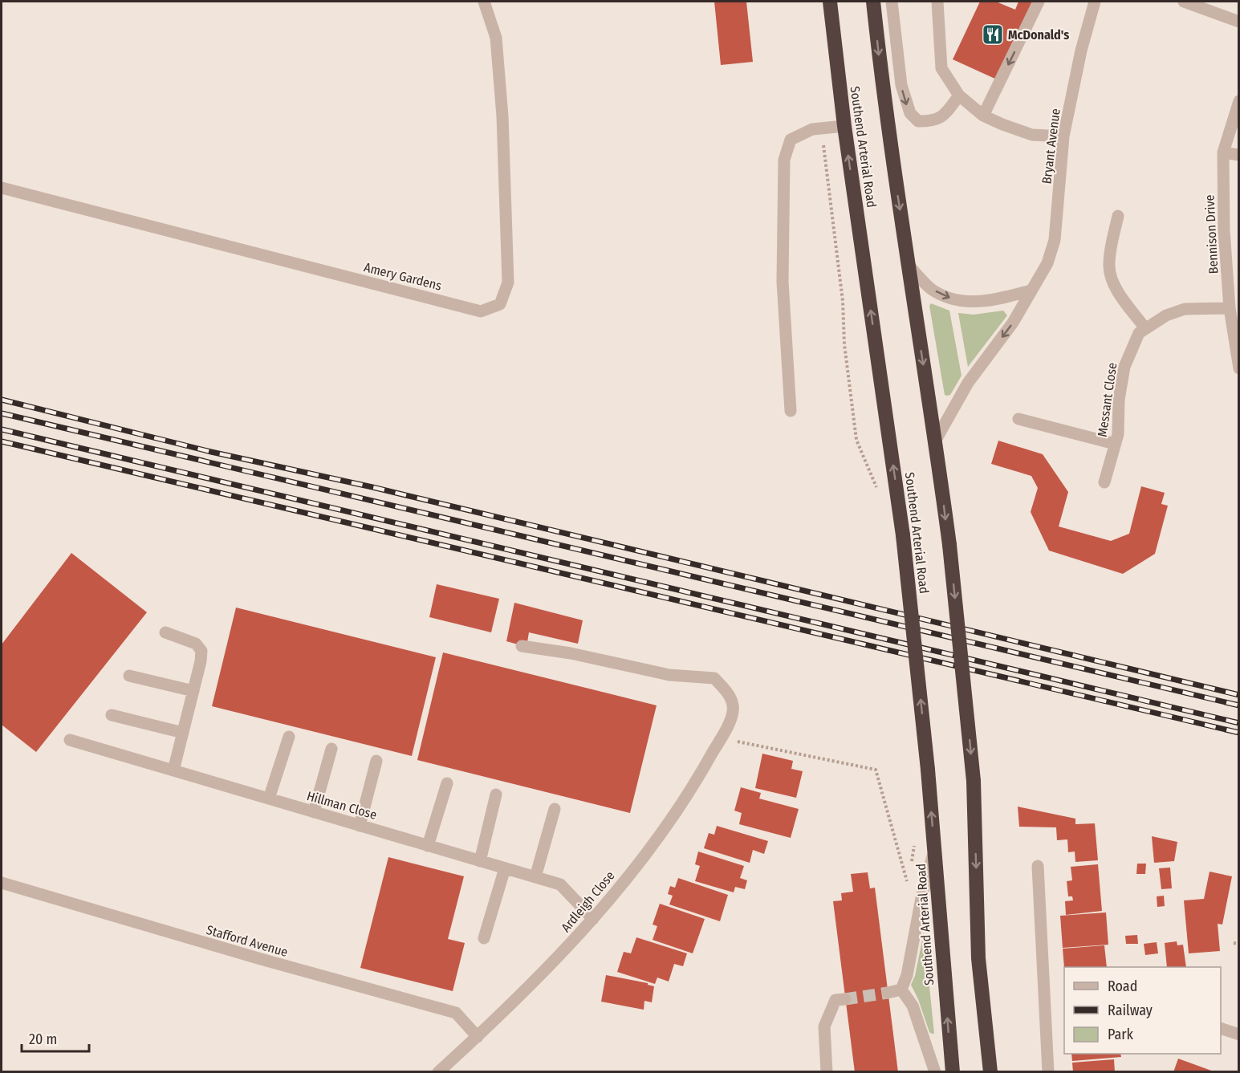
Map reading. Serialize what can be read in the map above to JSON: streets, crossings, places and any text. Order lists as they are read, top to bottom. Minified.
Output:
{"streets":{"highway":["Southend Arterial Road"],"street":["Bryant Avenue","Bennison Drive","Amery Gardens","Messant Close","Hillman Close","Ardleigh Close","Stafford Avenue"]},"crossings":[["Bryant Avenue","Southend Arterial Road"],["Bennison Drive","Messant Close"],["Hillman Close","Ardleigh Close"],["Ardleigh Close","Stafford Avenue"]],"one_way":["Bryant Avenue"],"places":{"restaurant":["McDonald's"]},"legend":["Road","Railway","Park"],"scale_bar":"20 m"}
